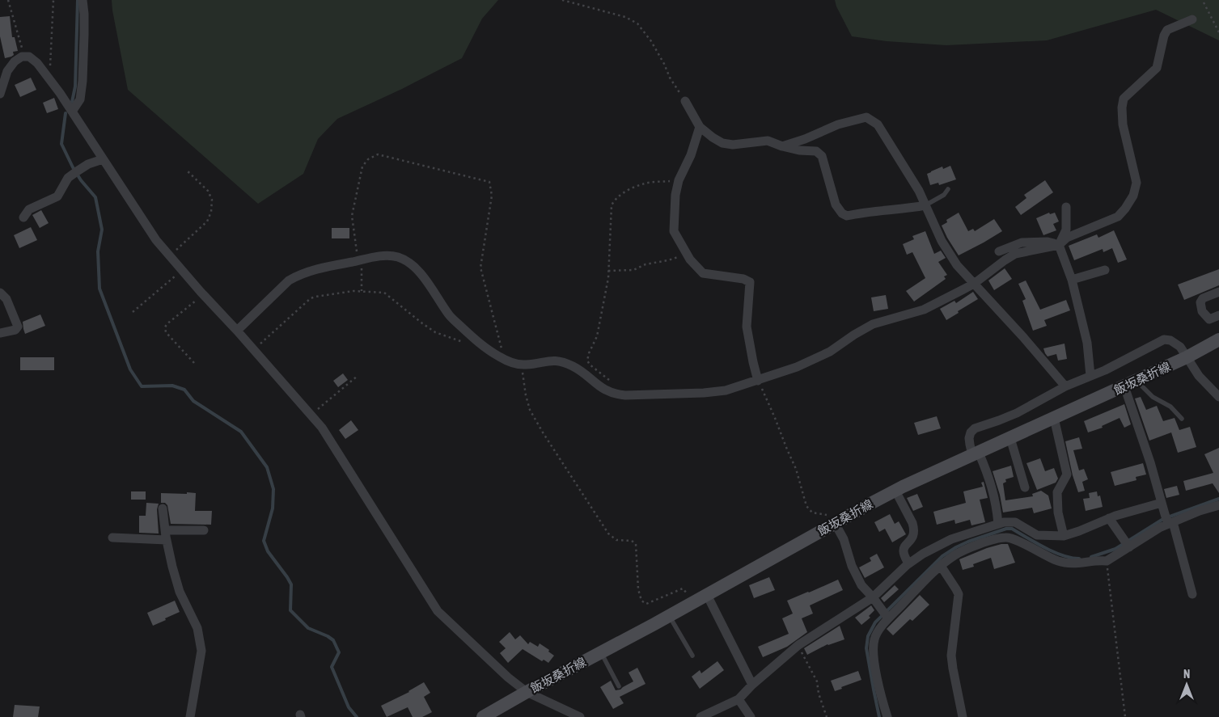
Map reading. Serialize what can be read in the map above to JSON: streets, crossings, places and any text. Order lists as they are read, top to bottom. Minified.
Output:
{"streets":{"main road":["飯坂桑折線"]},"north":"top"}
